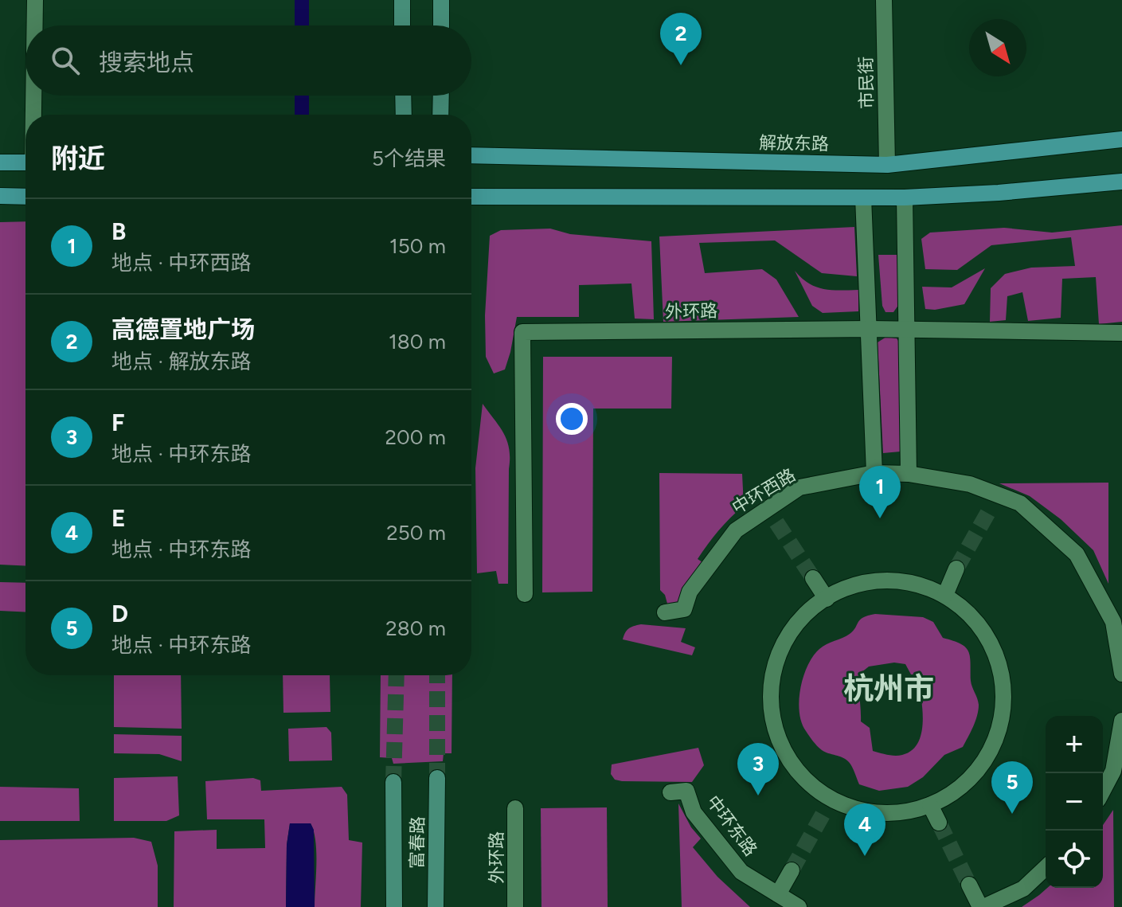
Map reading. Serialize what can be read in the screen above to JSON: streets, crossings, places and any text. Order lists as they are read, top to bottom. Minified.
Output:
{"streets":{"main road":["解放东路","富春路"],"street":["市民街","外环路","中环西路","中环东路"]},"crossings":[["市民街","解放东路"]],"districts":["杭州市"],"north":"bottom right","page":{"pins":["2","1","3","5","4"],"search":"搜索地点","heading":["附近","5个结果"],"list":[{"mark":"1","name":"B","note":"地点 · 中环西路","value":"150 m"},{"mark":"2","name":"高德置地广场","note":"地点 · 解放东路","value":"180 m"},{"mark":"3","name":"F","note":"地点 · 中环东路","value":"200 m"},{"mark":"4","name":"E","note":"地点 · 中环东路","value":"250 m"},{"mark":"5","name":"D","note":"地点 · 中环东路","value":"280 m"}],"map_buttons":["+","−"]}}
